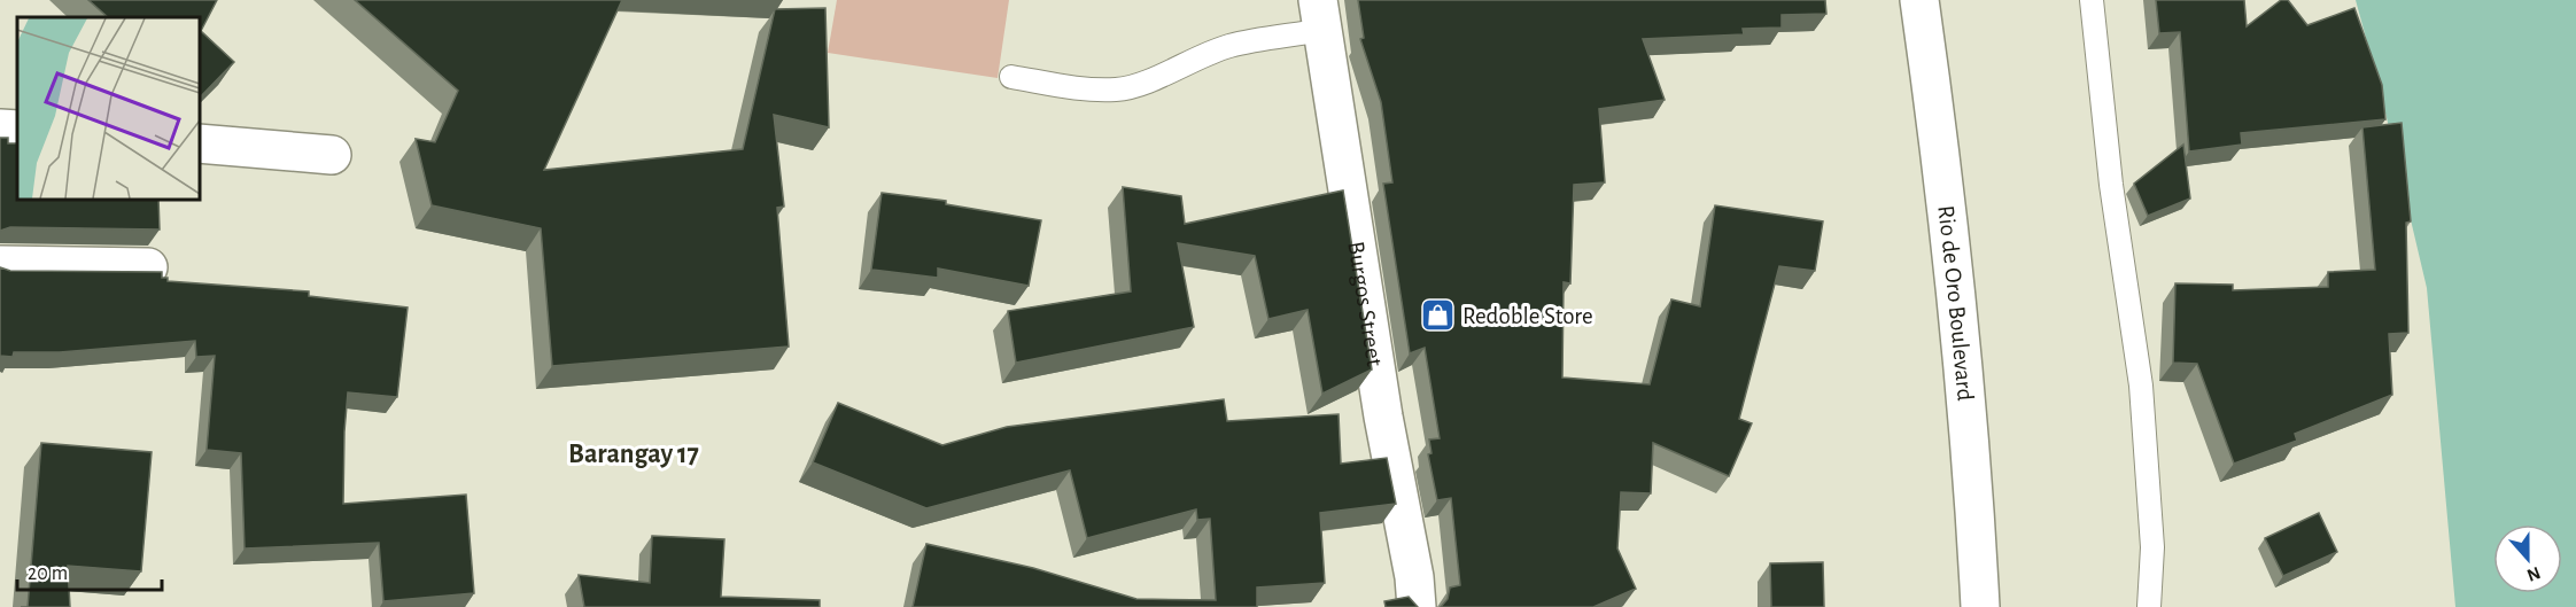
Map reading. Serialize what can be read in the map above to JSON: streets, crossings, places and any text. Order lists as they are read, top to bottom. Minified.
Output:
{"streets":{"street":["Rio de Oro Boulevard","Burgos Street"]},"districts":["Barangay 17"],"places":{"shop":["Redoble Store"]},"scale_bar":"20 m","north":"bottom"}
